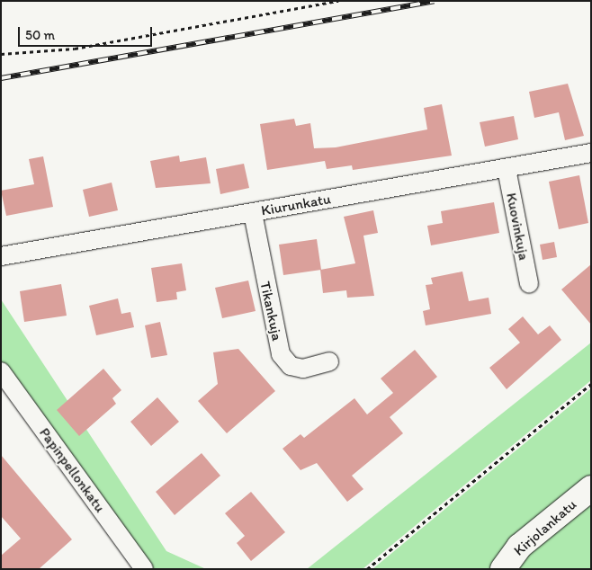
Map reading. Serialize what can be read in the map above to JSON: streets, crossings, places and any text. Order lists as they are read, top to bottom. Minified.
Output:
{"streets":{"main road":["Kirjolankatu"],"street":["Kiurunkatu","Kuovinkuja","Tikankuja","Papinpellonkatu"]},"crossings":[["Kiurunkatu","Kuovinkuja"],["Kiurunkatu","Tikankuja"]],"scale_bar":"50 m"}
